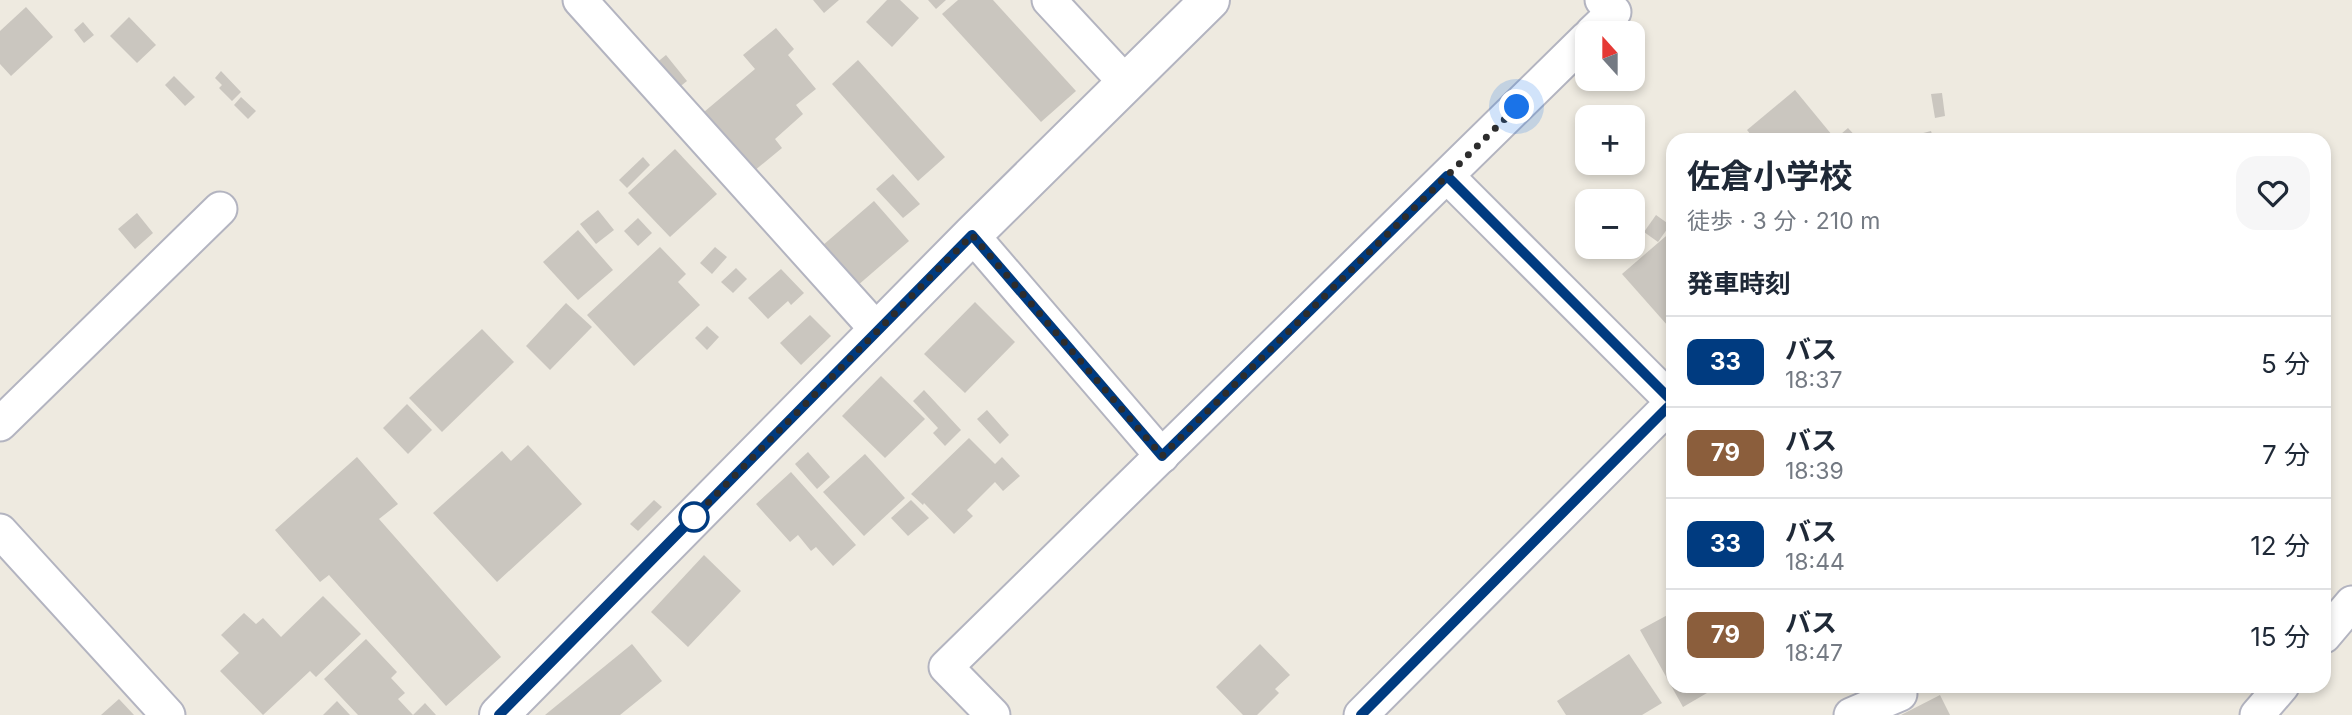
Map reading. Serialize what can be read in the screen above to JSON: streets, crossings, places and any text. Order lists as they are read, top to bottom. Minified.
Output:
{"lines":["bus line 33"],"north":"top","page":{"map_buttons":["+","−"],"heading":[["佐倉小学校","徒歩 · 3 分 · 210 m"],"発車時刻"],"list":[{"mark":"33","name":"バス","note":"18:37","value":"5 分"},{"mark":"79","name":"バス","note":"18:39","value":"7 分"},{"mark":"33","name":"バス","note":"18:44","value":"12 分"},{"mark":"79","name":"バス","note":"18:47","value":"15 分"}]}}
